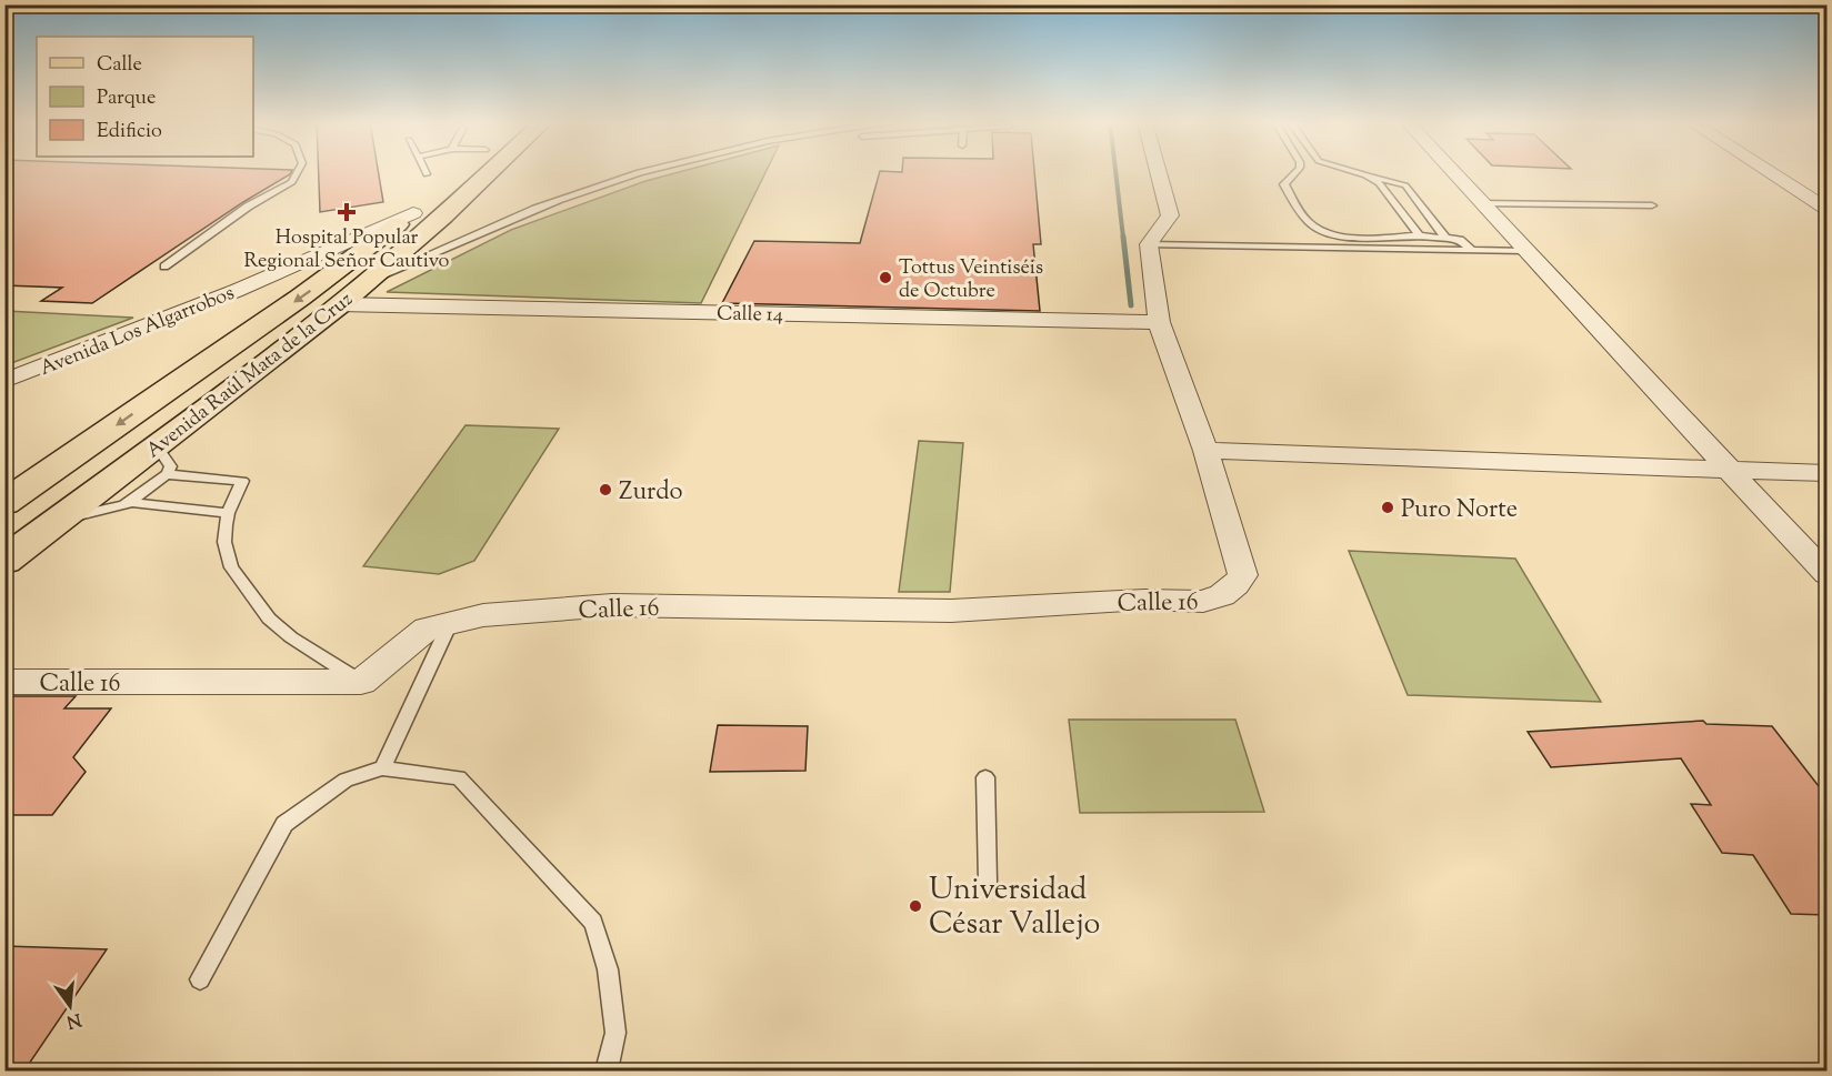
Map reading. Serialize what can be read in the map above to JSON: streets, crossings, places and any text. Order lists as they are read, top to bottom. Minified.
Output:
{"streets":{"main road":["Avenida Raúl Mata de la Cruz"],"street":["Calle 14","Avenida Los Algarrobos","Calle 16"]},"crossings":[["Calle 14","Avenida Raúl Mata de la Cruz"],["Avenida Los Algarrobos","Avenida Raúl Mata de la Cruz"]],"places":{"health":["Hospital Popular Regional Señor Cautivo"],"other":["Tottus Veintiséis de Octubre","Zurdo","Puro Norte","Universidad César Vallejo"]},"legend":["Calle","Parque","Edificio"],"north":"bottom"}
